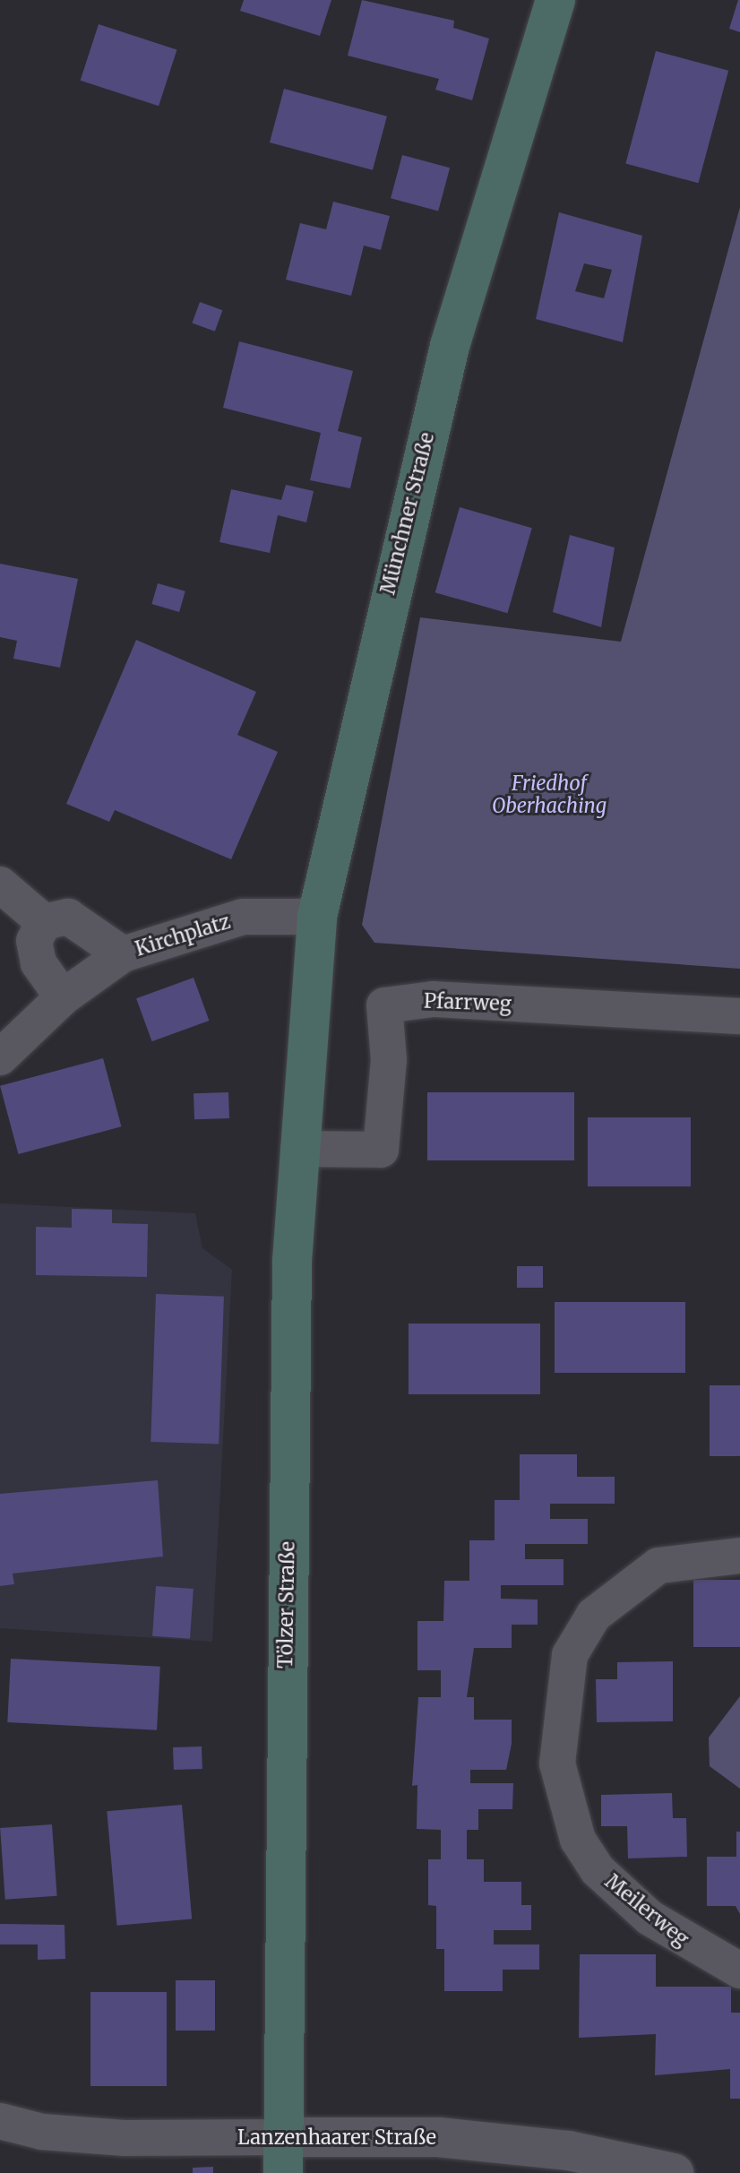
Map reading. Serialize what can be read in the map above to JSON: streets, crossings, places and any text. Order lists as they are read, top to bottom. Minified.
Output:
{"streets":{"main road":["Münchner Straße","Tölzer Straße"],"street":["Kirchplatz","Pfarrweg","Meilerweg","Lanzenhaarer Straße"]},"crossings":[["Münchner Straße","Kirchplatz"],["Münchner Straße","Tölzer Straße"],["Pfarrweg","Tölzer Straße"],["Tölzer Straße","Lanzenhaarer Straße"]],"parks":["Friedhof Oberhaching"]}
